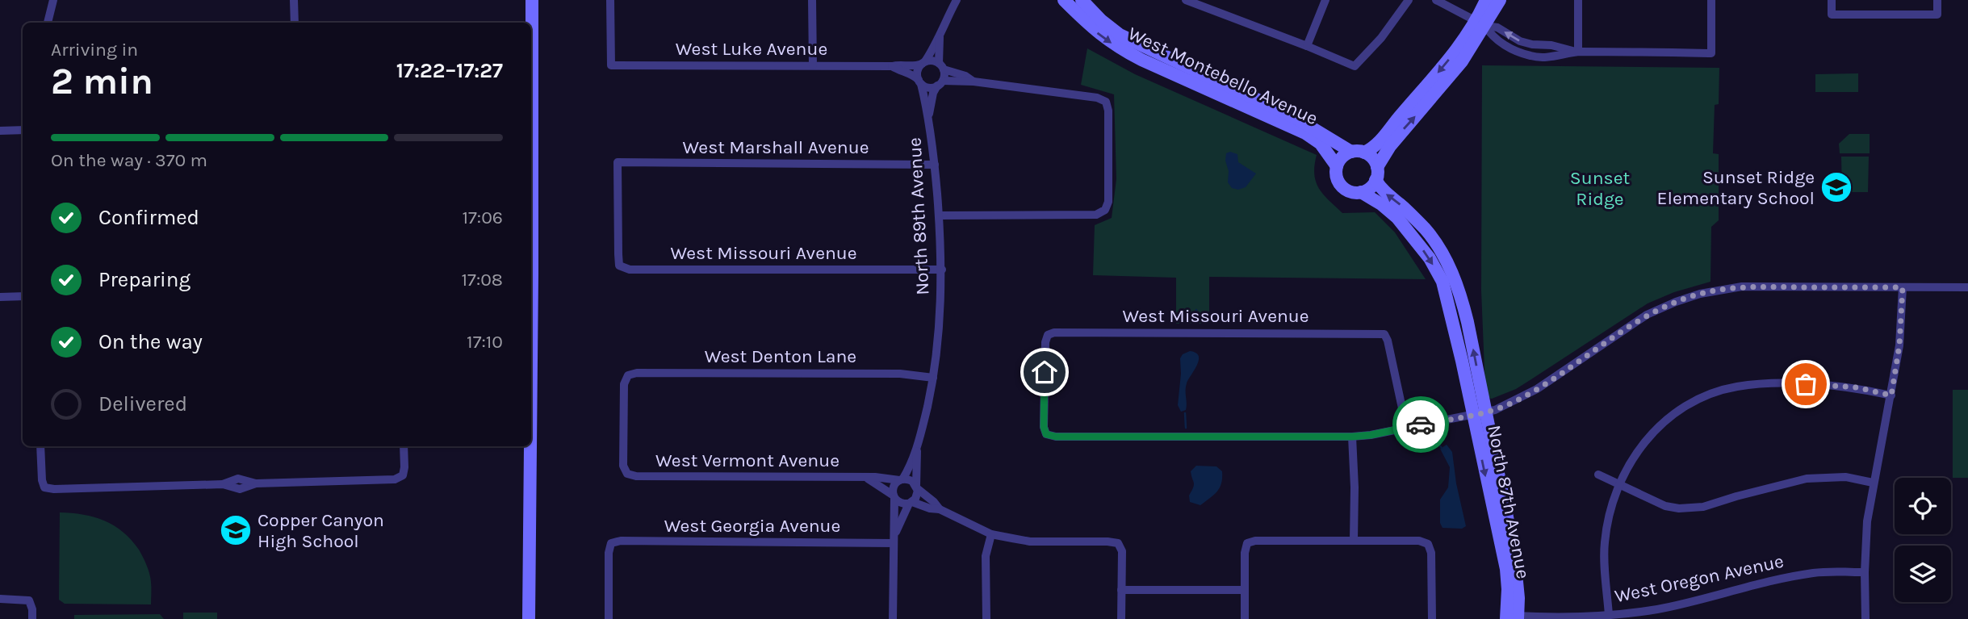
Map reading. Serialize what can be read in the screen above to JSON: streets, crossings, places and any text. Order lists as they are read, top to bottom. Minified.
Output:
{"streets":{"street":["West Luke Avenue","West Montebello Avenue","West Marshall Avenue","North 89th Avenue","West Missouri Avenue","West Denton Lane","West Vermont Avenue","North 87th Avenue","West Georgia Avenue","West Oregon Avenue"]},"crossings":[["West Luke Avenue","North 89th Avenue"],["West Montebello Avenue","North 87th Avenue"],["West Marshall Avenue","North 89th Avenue"],["West Marshall Avenue","West Missouri Avenue"],["North 89th Avenue","West Missouri Avenue"],["North 89th Avenue","West Denton Lane"],["North 89th Avenue","West Vermont Avenue"],["West Denton Lane","West Vermont Avenue"],["North 87th Avenue","West Oregon Avenue"]],"parks":["Sunset Ridge"],"places":{"school or university":["Sunset Ridge Elementary School","Copper Canyon High School"]},"page":{"heading":["2 min","Arriving in","17:22–17:27"],"bar":"On the way · 370 m","list":[["Confirmed","17:06"],["Preparing","17:08"],["On the way","17:10"],"Delivered"]}}
